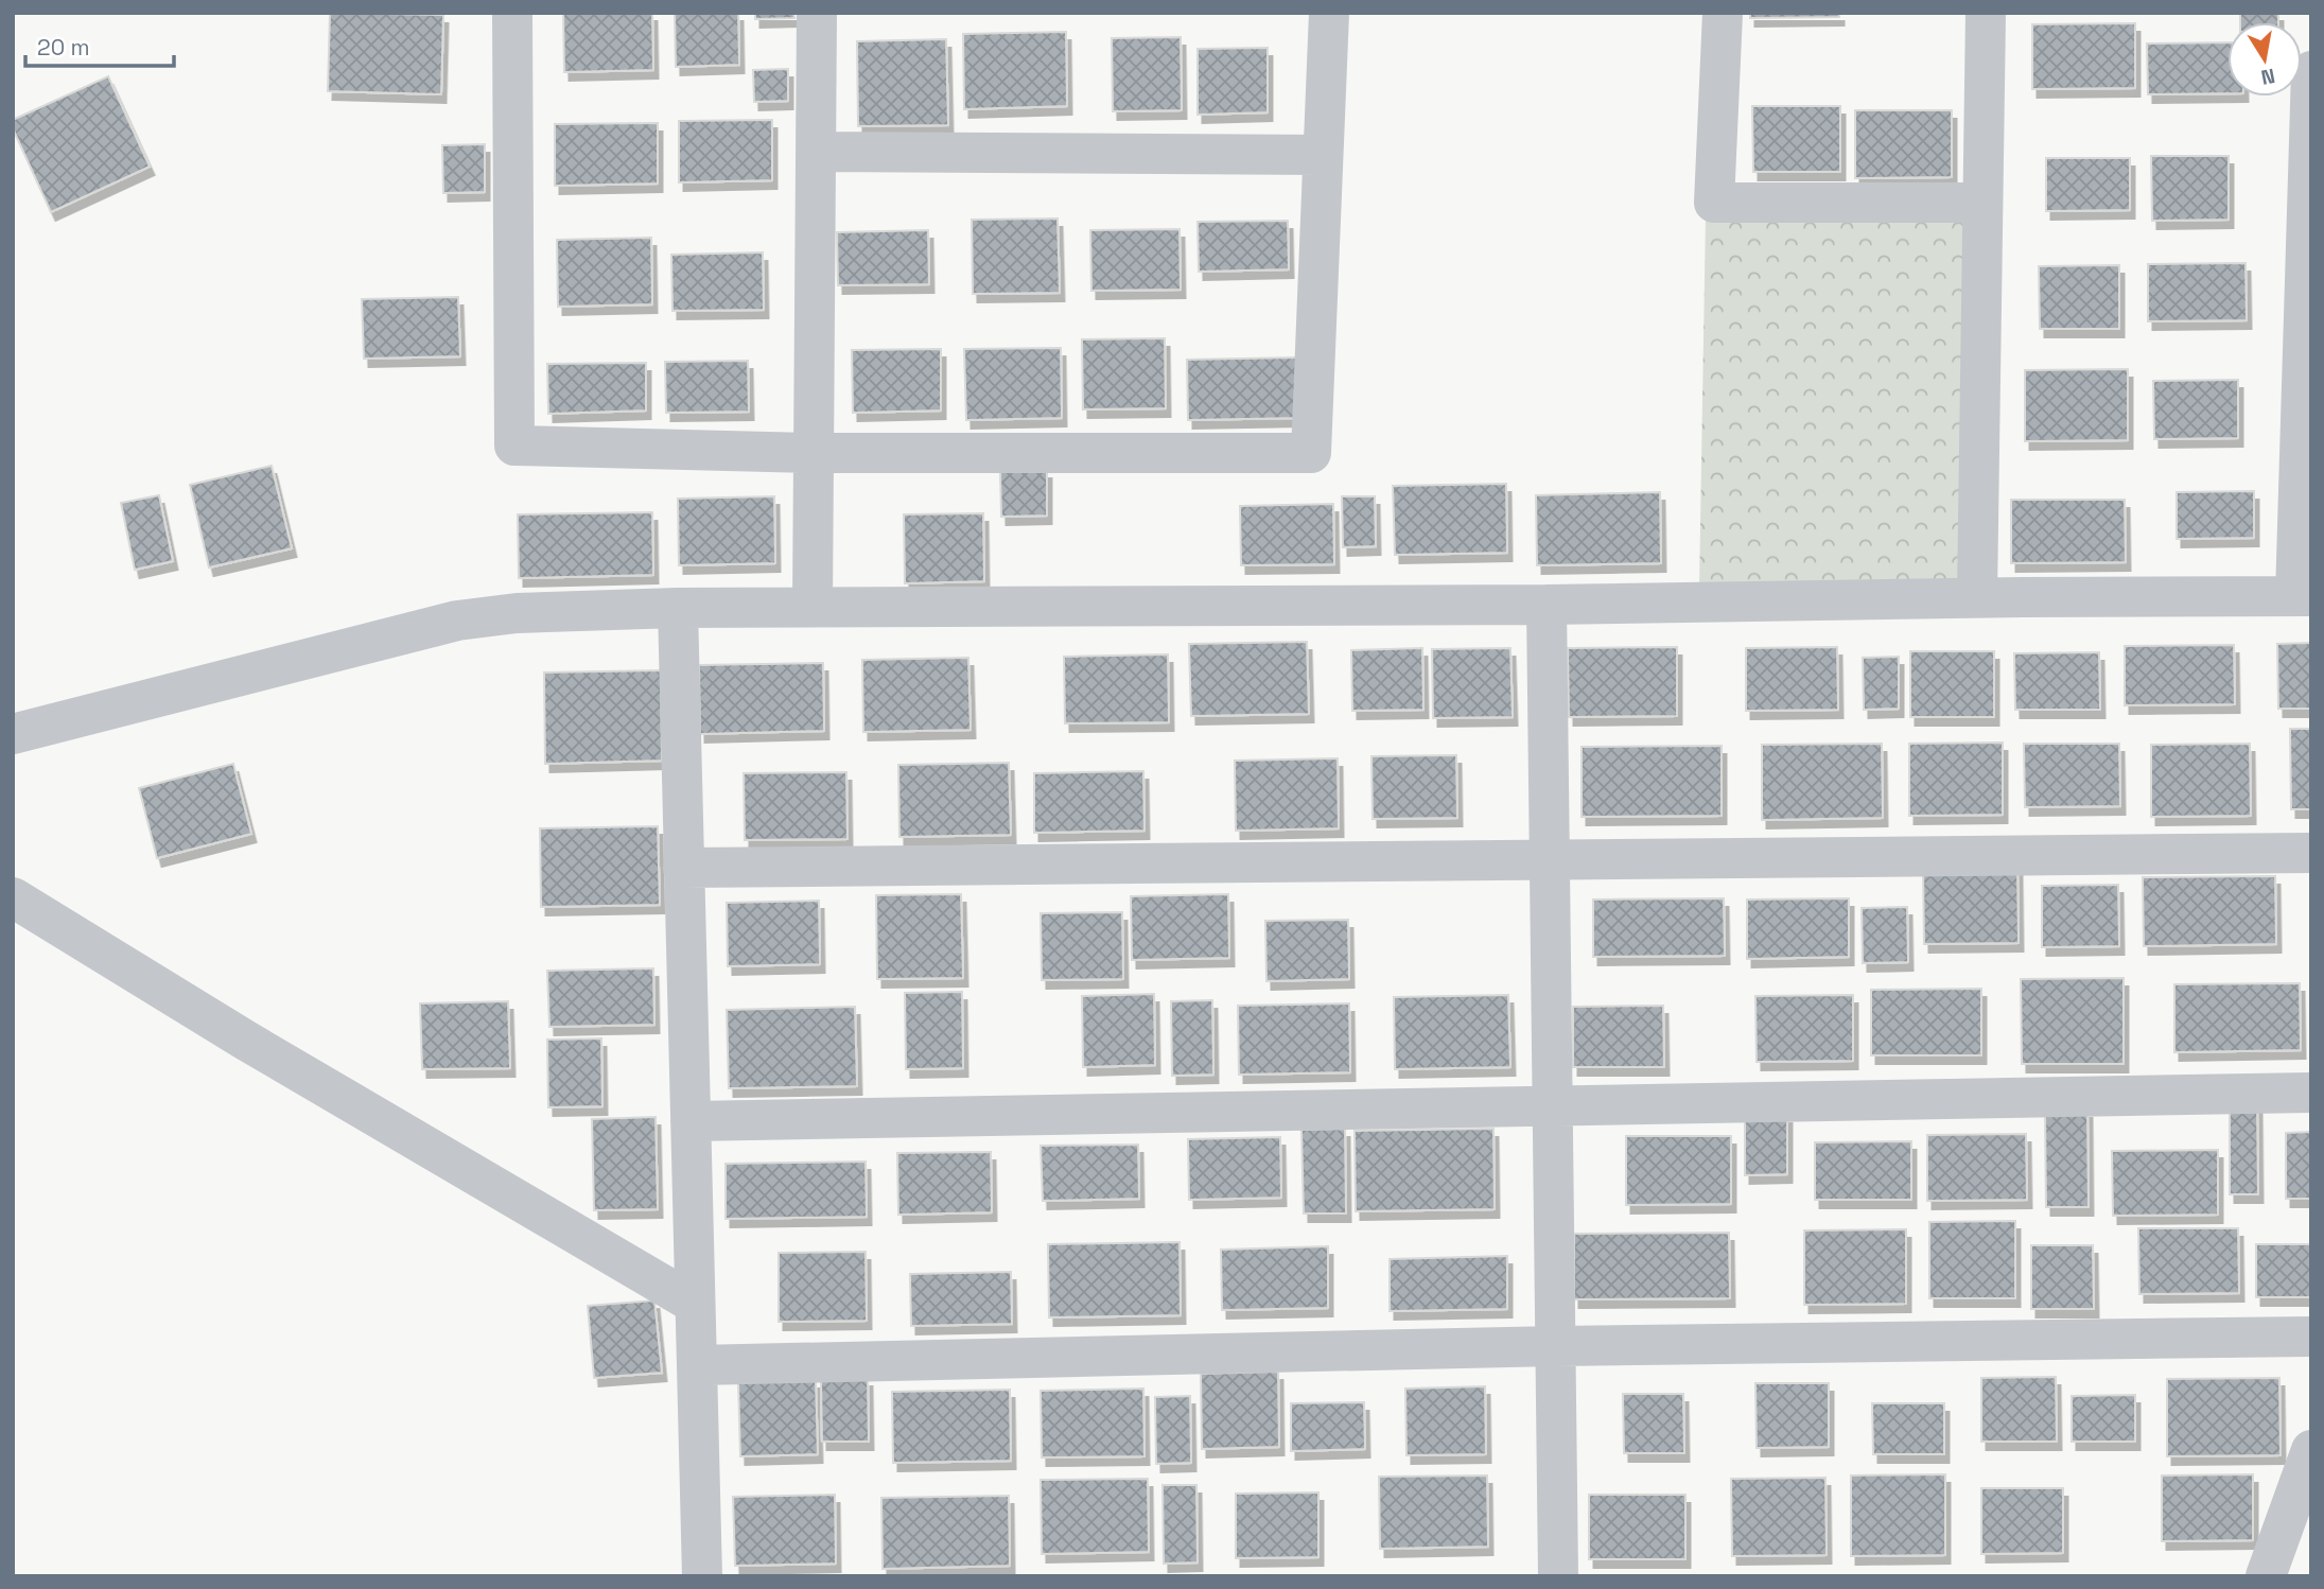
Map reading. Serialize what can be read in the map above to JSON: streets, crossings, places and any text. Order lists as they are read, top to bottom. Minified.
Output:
{"scale_bar":"20 m","north":"bottom"}
